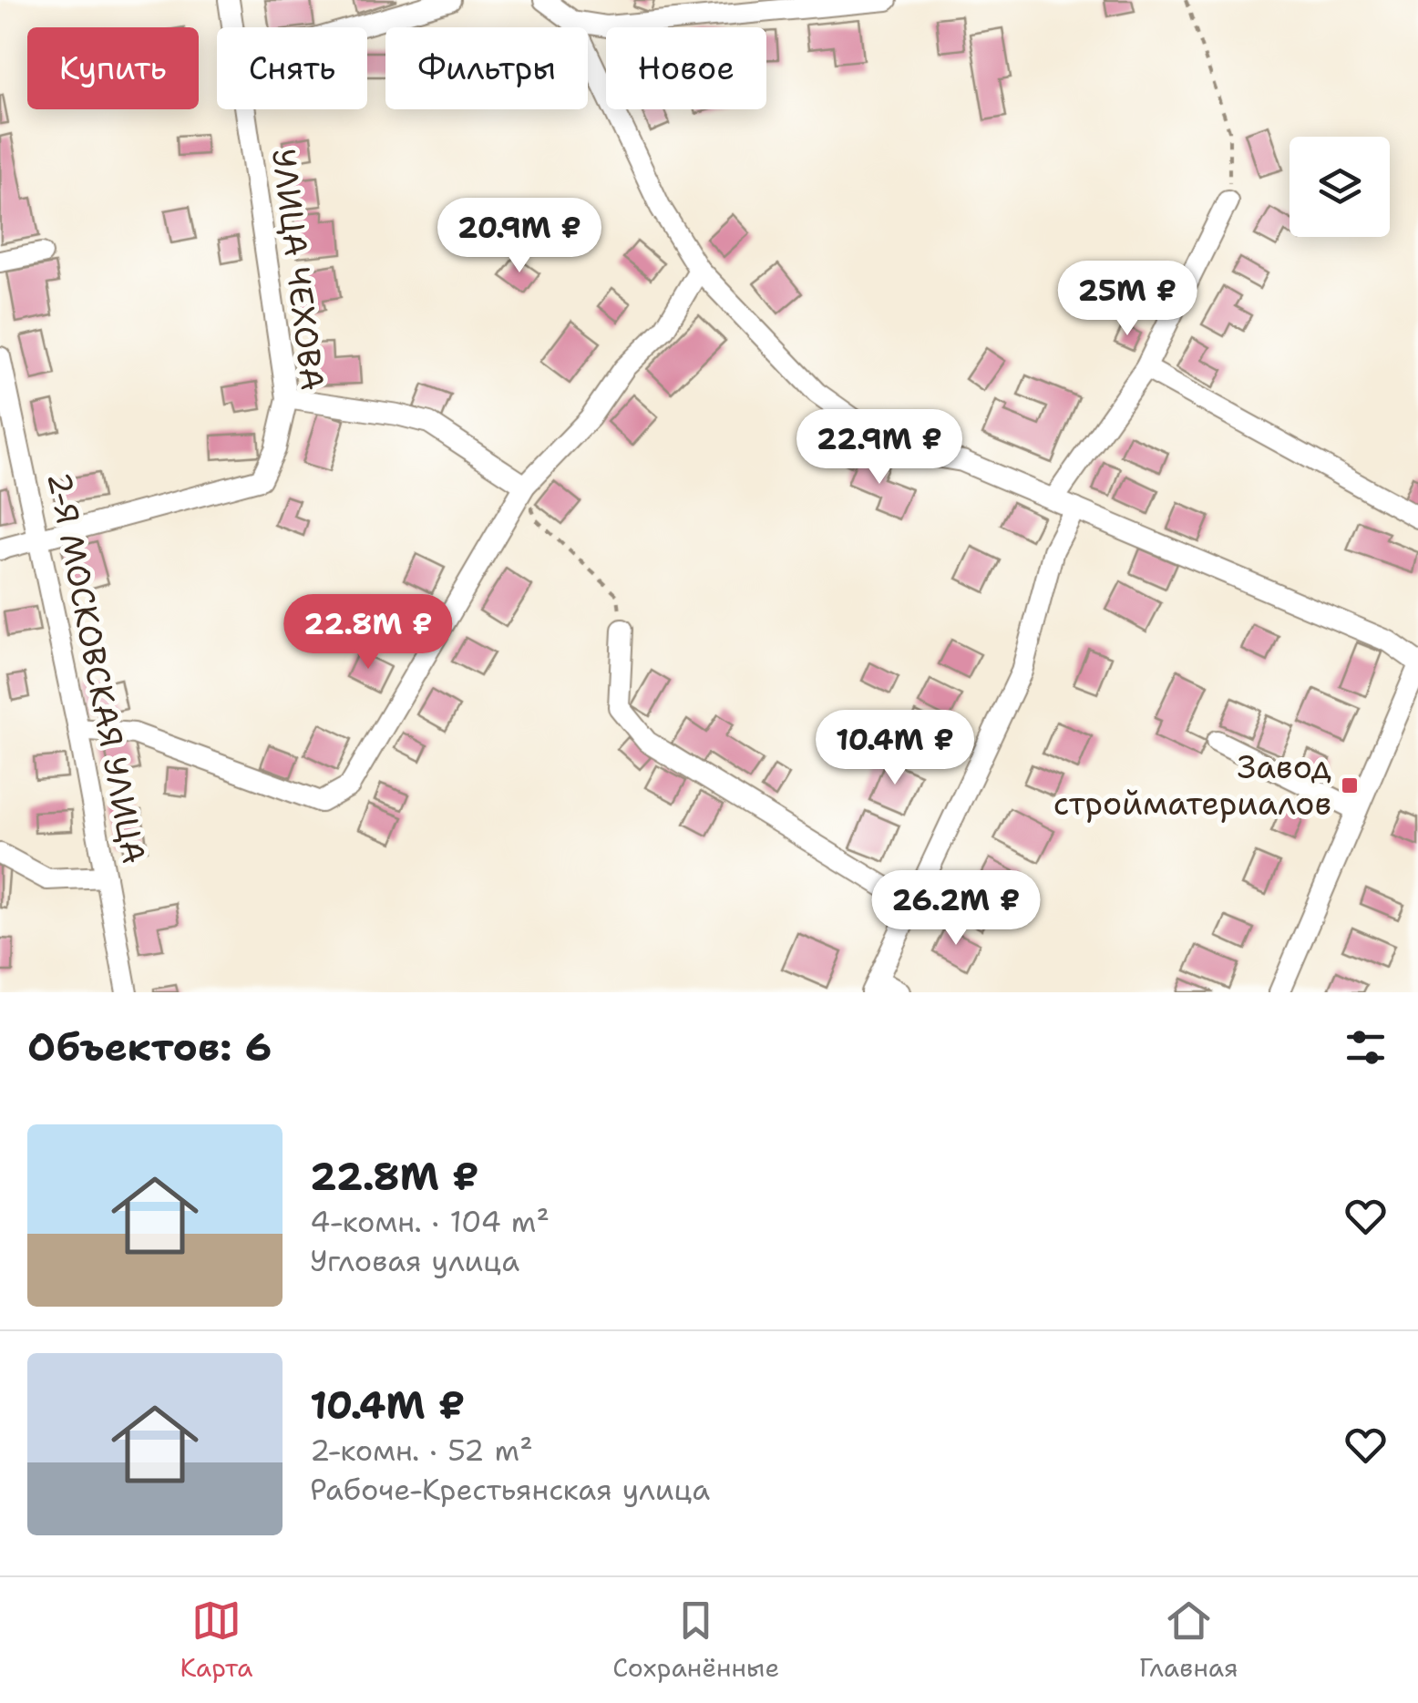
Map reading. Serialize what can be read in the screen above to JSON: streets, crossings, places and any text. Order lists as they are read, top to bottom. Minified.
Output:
{"streets":{"street":["УЛИЦА ЧЕХОВА","2-Я МОСКОВСКАЯ УЛИЦА"]},"crossings":[["УЛИЦА ЧЕХОВА","2-Я МОСКОВСКАЯ УЛИЦА"]],"places":{"transit":["Завод стройматериалов"]},"page":{"chip":["Купить","Снять","Фильтры","Новое"],"price":["20.9M ₽","25M ₽","22.9M ₽","22.8M ₽","10.4M ₽","26.2M ₽"],"heading":"Объектов: 6","list":[{"name":"22.8M ₽","note":"4-комн. · 104 m² · Угловая улица"},{"name":"10.4M ₽","note":"2-комн. · 52 m² · Рабоче-Крестьянская улица"}],"tabs":["Карта","Сохранённые","Главная"]}}
